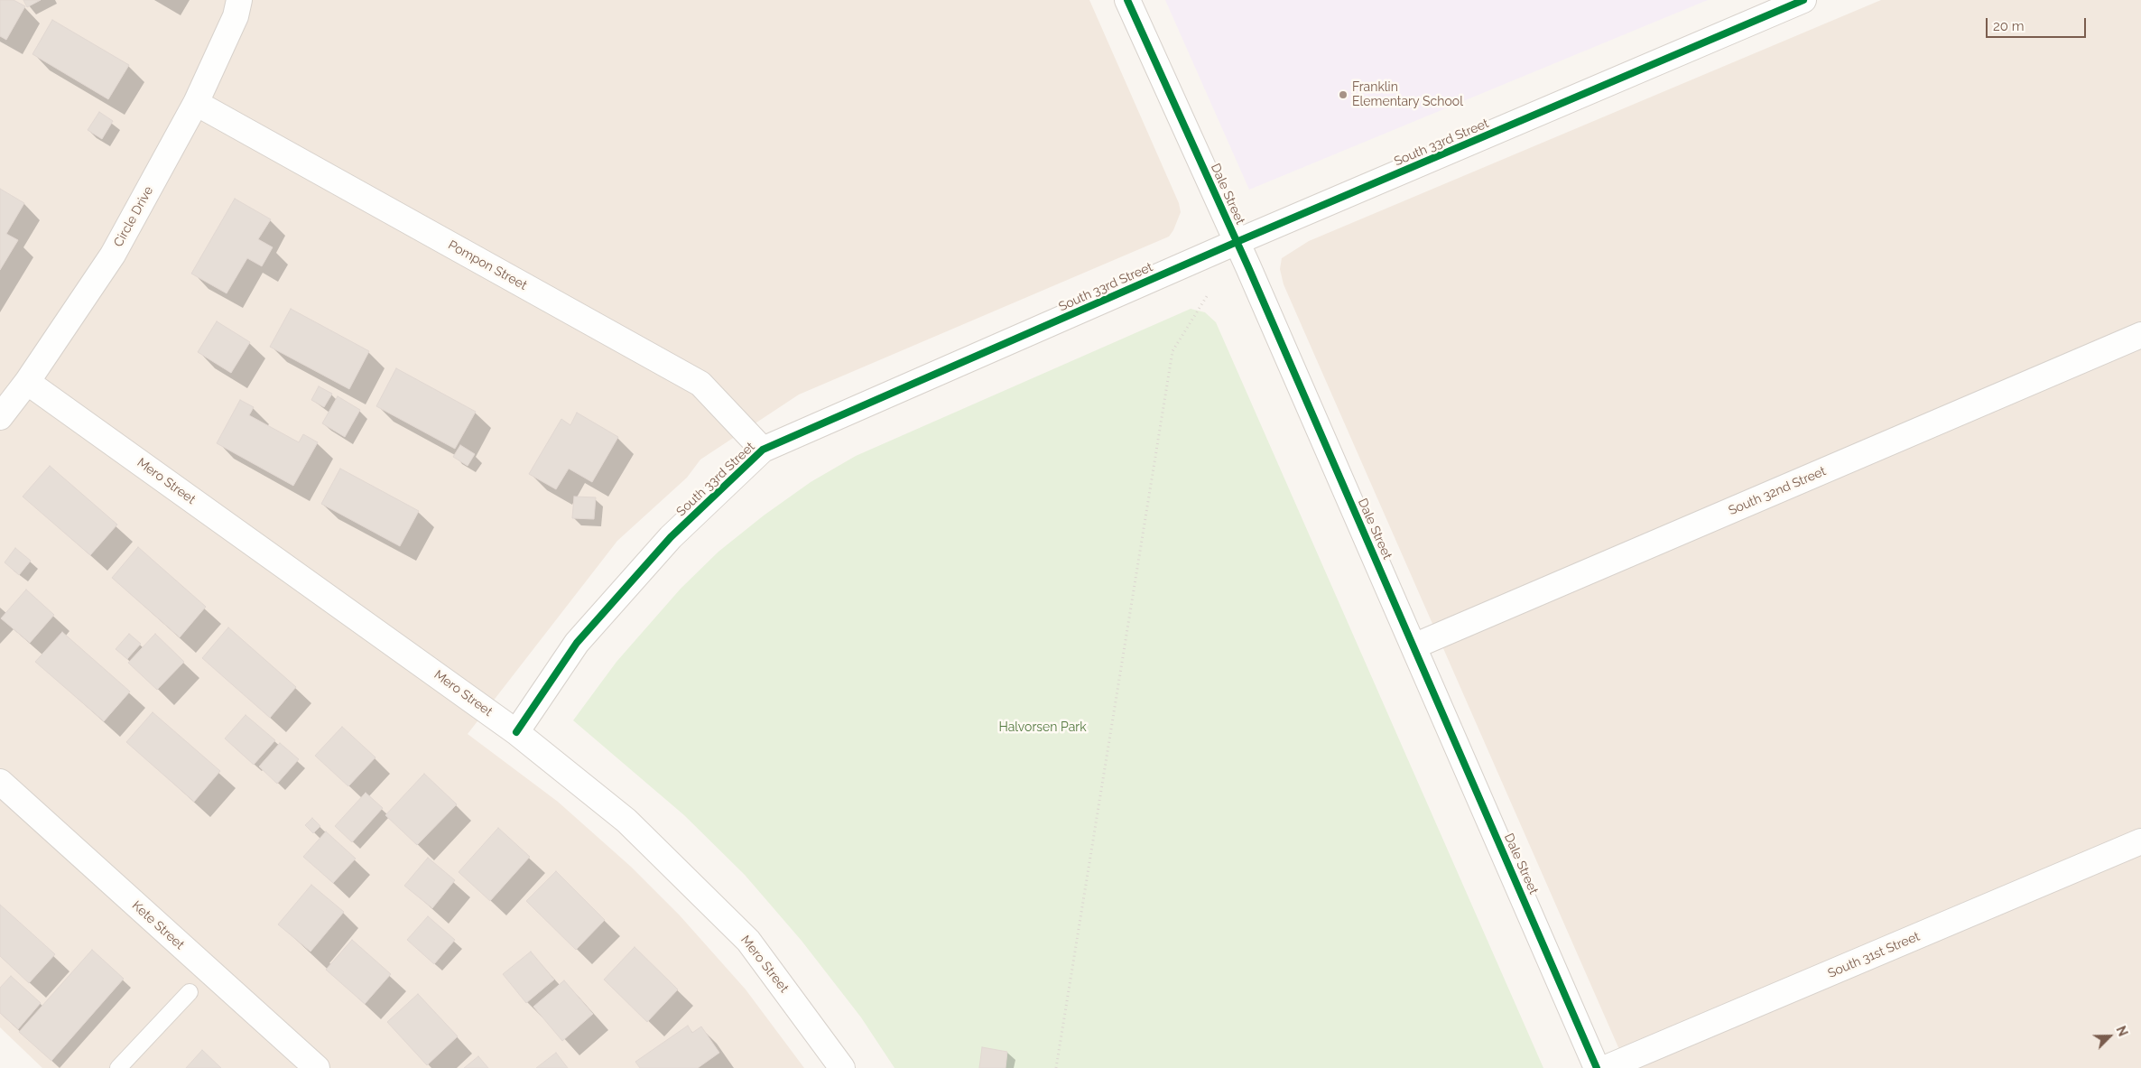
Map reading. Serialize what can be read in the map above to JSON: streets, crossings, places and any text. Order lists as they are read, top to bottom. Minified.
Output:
{"streets":{"street":["South 33rd Street","Dale Street","Circle Drive","Pompon Street","Mero Street","South 32nd Street","Kete Street","South 31st Street"]},"crossings":[["South 33rd Street","Dale Street"],["South 33rd Street","Pompon Street"],["South 33rd Street","Mero Street"],["Dale Street","South 32nd Street"],["Circle Drive","Pompon Street"],["Circle Drive","Mero Street"]],"parks":["Halvorsen Park"],"places":["Franklin Elementary School"],"scale_bar":"20 m","north":"top right"}
